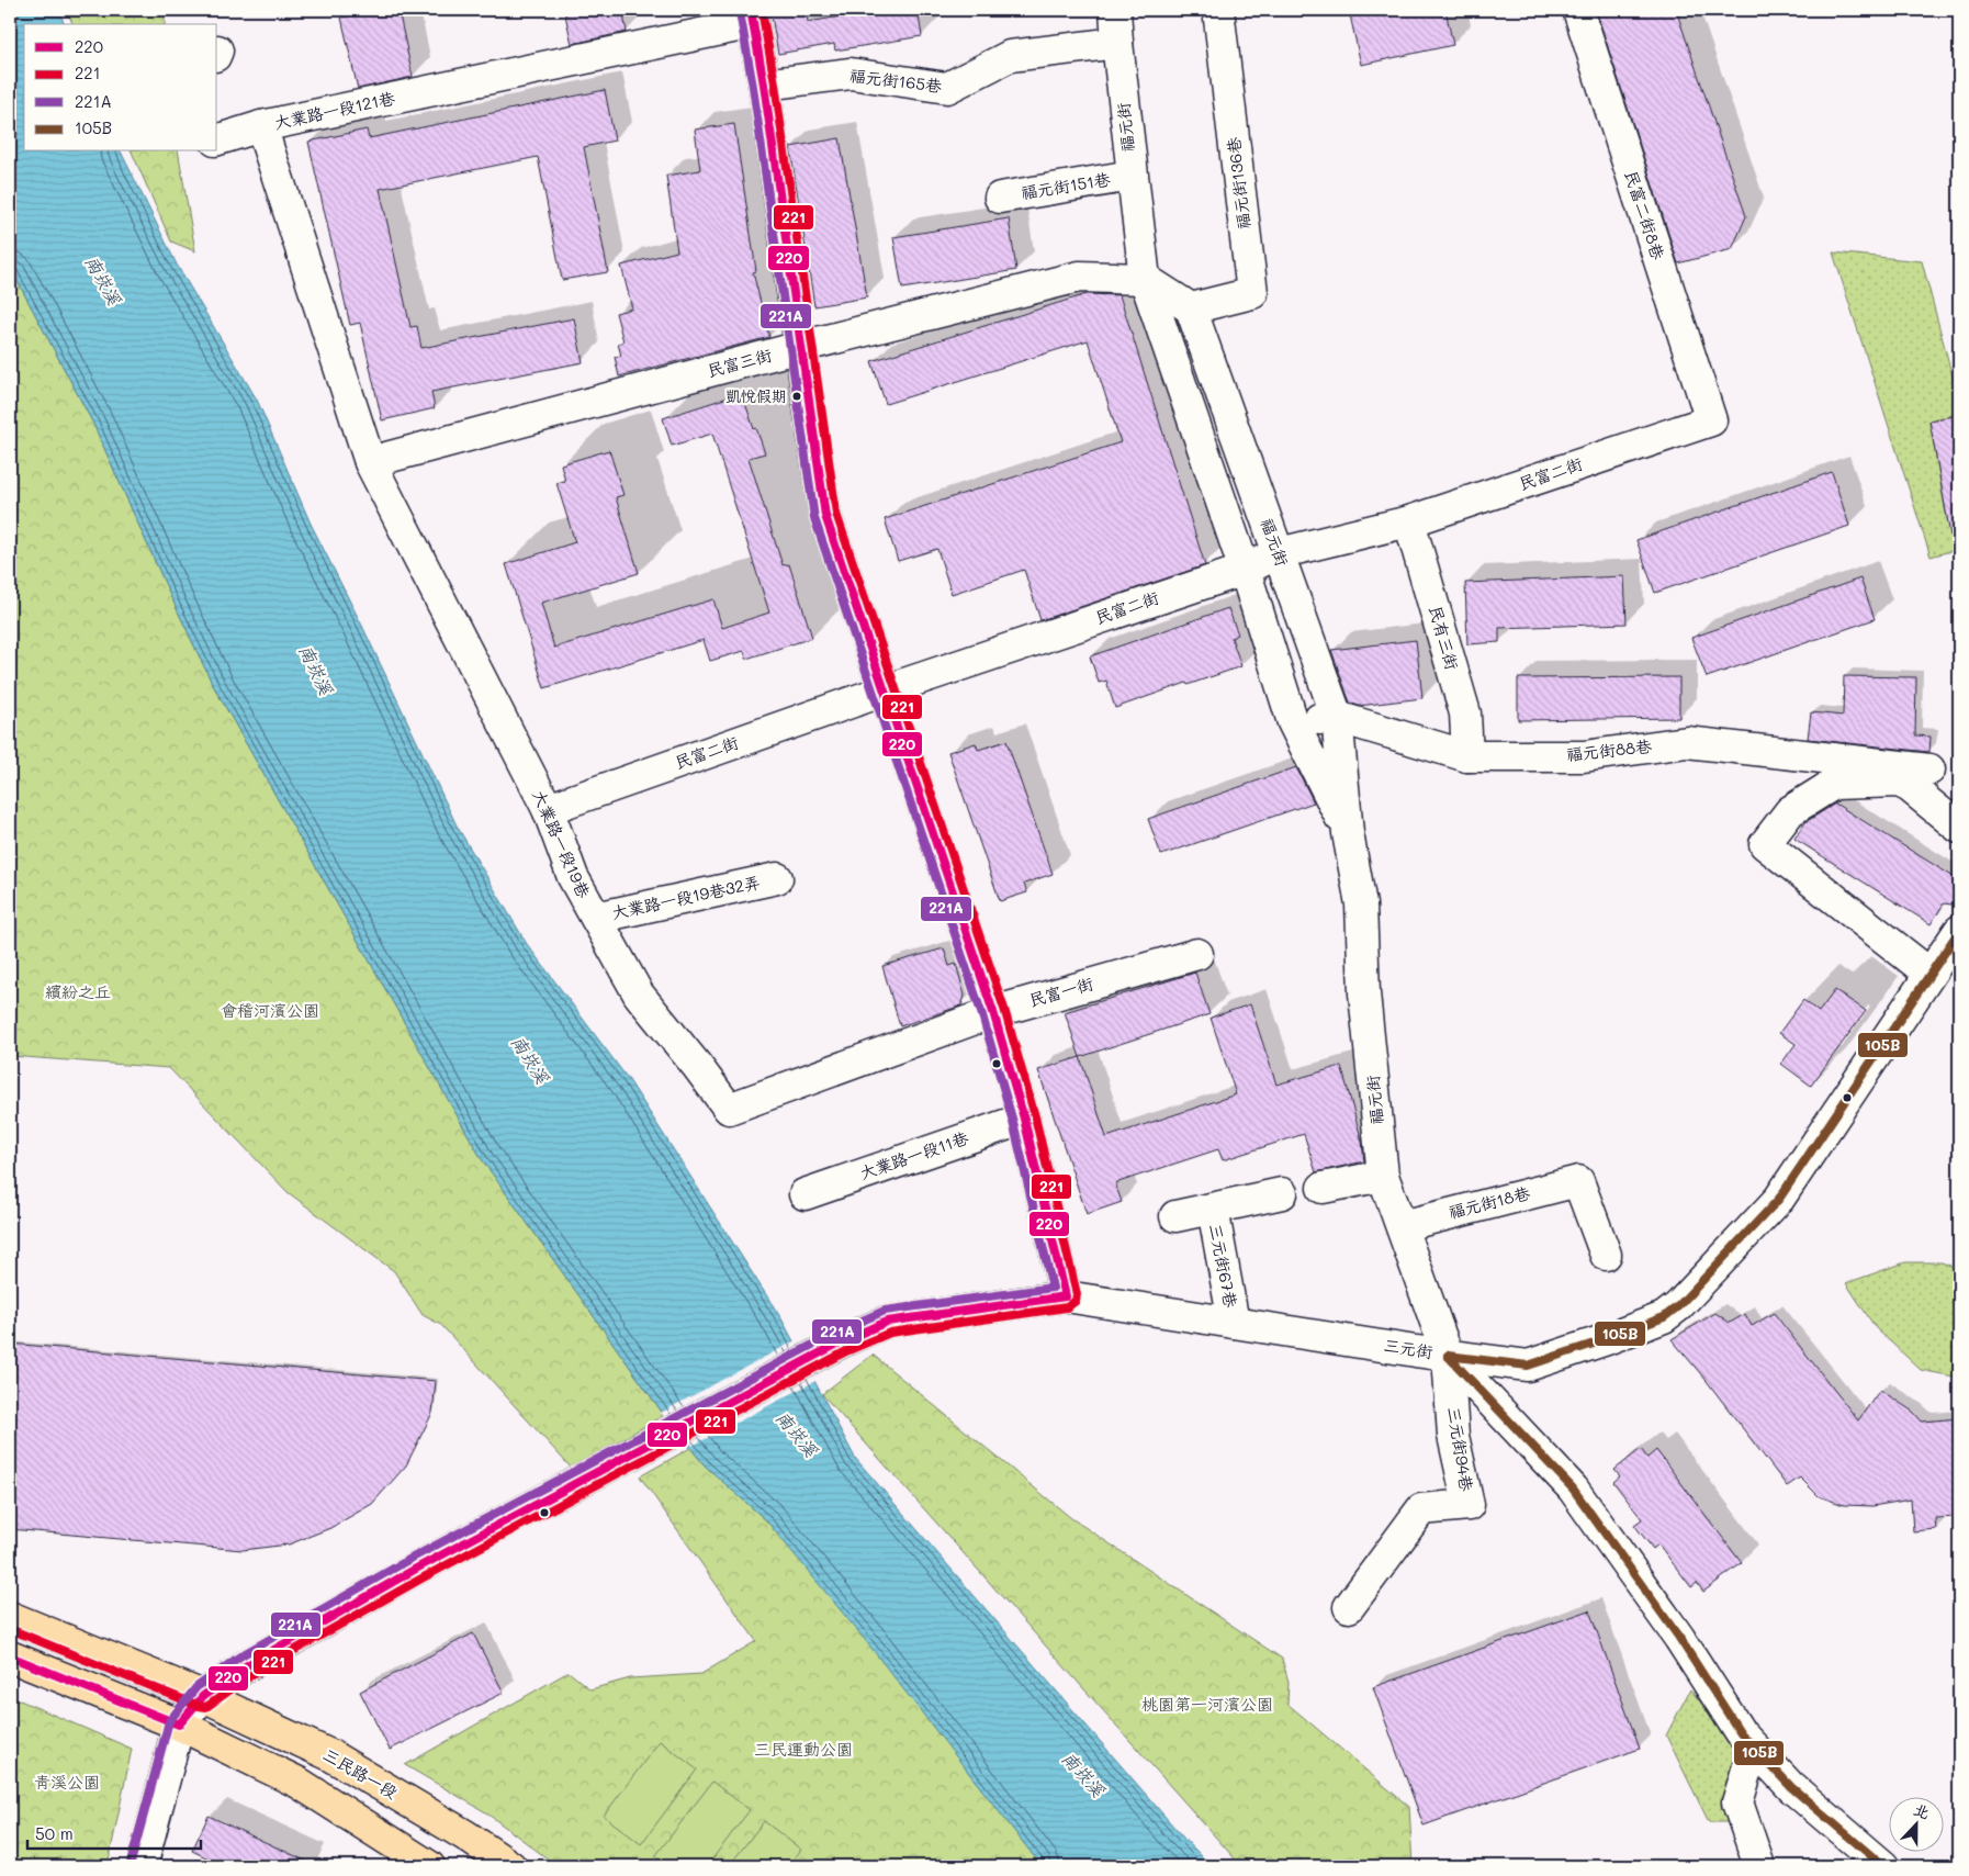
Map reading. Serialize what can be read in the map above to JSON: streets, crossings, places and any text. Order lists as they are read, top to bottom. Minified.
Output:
{"streets":{"main road":["三民路一段"],"street":["福元街165巷","大業路一段121巷","福元街","福元街136巷","福元街151巷","民富二街8巷","民富三街","民富二街","民有三街","福元街88巷","大業路一段19巷","大業路一段19巷32弄","民富一街","大業路一段11巷","福元街18巷","三元街67巷","三元街","三元街94巷"]},"crossings":[["福元街165巷","福元街"],["大業路一段121巷","民富三街"],["大業路一段121巷","大業路一段19巷"],["福元街","福元街136巷"],["福元街","福元街151巷"],["福元街","民富三街"],["福元街","民富二街"],["福元街","福元街88巷"],["福元街","福元街18巷"],["福元街","三元街"],["福元街","三元街94巷"],["民富二街8巷","民富二街"],["民富三街","大業路一段19巷"],["民富二街","民有三街"],["民富二街","大業路一段19巷"],["民有三街","福元街88巷"],["大業路一段19巷","大業路一段19巷32弄"],["大業路一段19巷","民富一街"],["三元街67巷","三元街"],["三元街","三元街94巷"],["三元街","三民路一段"]],"water":["南崁溪"],"parks":["繽紛之丘","會稽河濱公園","桃園第一河濱公園","三民運動公園","青溪公園"],"places":["凱悅假期"],"lines":["transit line 220","transit line 221","transit line 221A","transit line 105B"],"legend":["220","221","221A","105B"],"scale_bar":"50 m","north":"top"}
